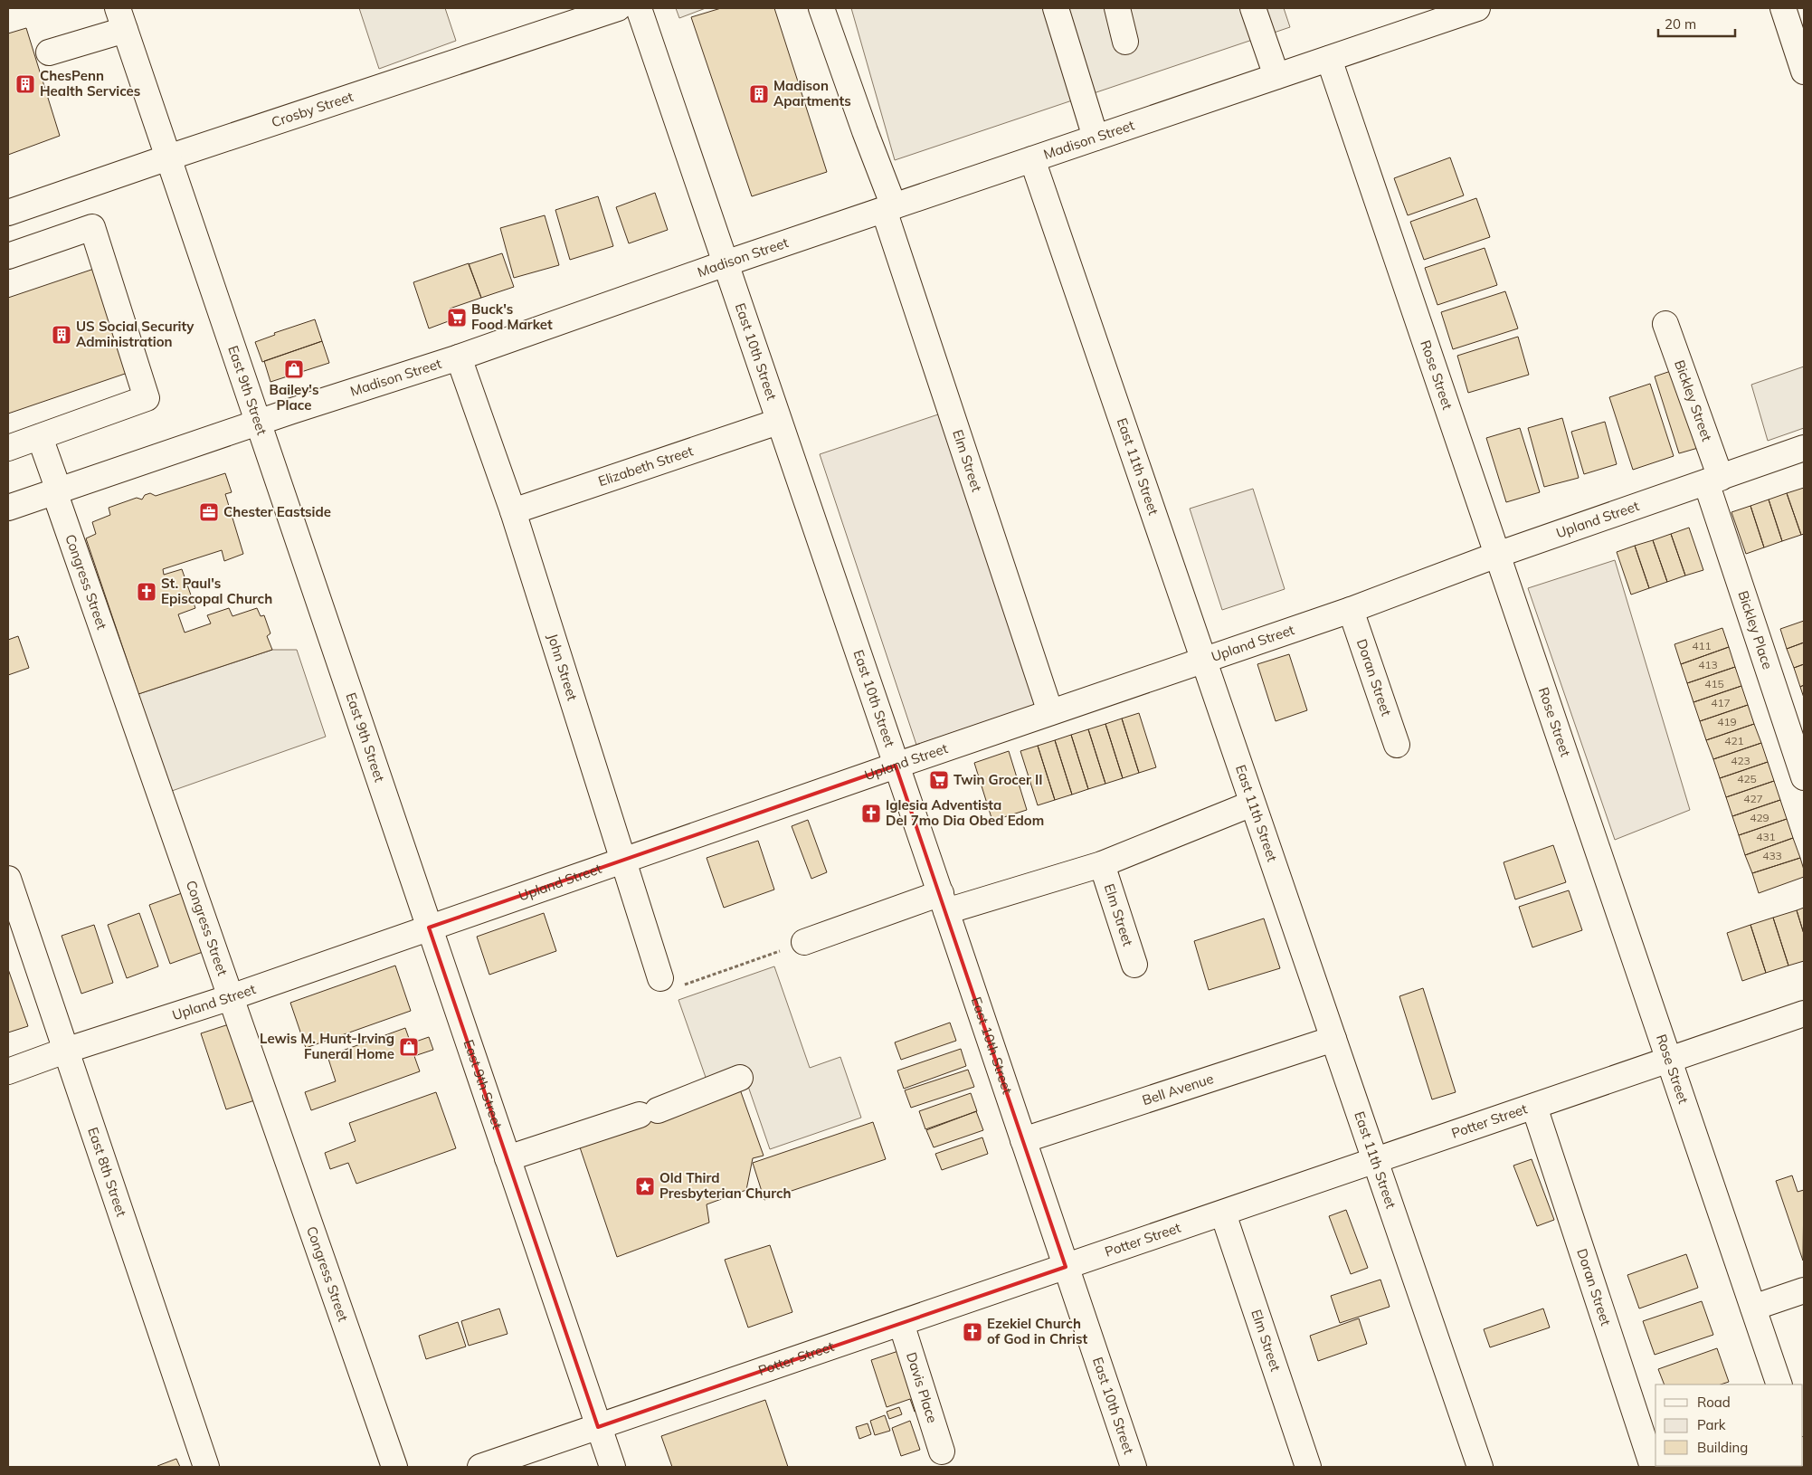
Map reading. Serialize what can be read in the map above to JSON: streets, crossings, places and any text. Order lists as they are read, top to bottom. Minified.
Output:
{"streets":{"street":["Crosby Street","Madison Street","East 10th Street","Rose Street","East 9th Street","Bickley Street","Elm Street","Elizabeth Street","East 11th Street","Upland Street","Congress Street","Bickley Place","John Street","Doran Street","Bell Avenue","Potter Street","East 8th Street","Davis Place"]},"crossings":[["Crosby Street","East 9th Street"],["Madison Street","East 10th Street"],["Madison Street","Rose Street"],["Madison Street","East 9th Street"],["Madison Street","Elm Street"],["Madison Street","East 11th Street"],["Madison Street","Congress Street"],["Madison Street","John Street"],["East 10th Street","Elizabeth Street"],["East 10th Street","Upland Street"],["East 10th Street","Bell Avenue"],["East 10th Street","Potter Street"],["Rose Street","Upland Street"],["Rose Street","Potter Street"],["East 9th Street","Upland Street"],["East 9th Street","Potter Street"],["Bickley Street","Upland Street"],["Bickley Street","Bickley Place"],["Elm Street","Upland Street"],["Elm Street","Potter Street"],["Elizabeth Street","John Street"],["East 11th Street","Upland Street"],["East 11th Street","Bell Avenue"],["East 11th Street","Potter Street"],["Upland Street","Congress Street"],["Upland Street","Bickley Place"],["Upland Street","John Street"],["Upland Street","Doran Street"],["Upland Street","East 8th Street"],["Doran Street","Potter Street"],["Potter Street","Davis Place"]],"places":{"building":["ChesPenn Health Services","Madison Apartments","US Social Security Administration"],"supermarket":["Buck's Food Market","Twin Grocer II"],"shop":["Bailey's Place","Lewis M. Hunt-Irving Funeral Home"],"office":["Chester Eastside"],"church":["St. Paul's Episcopal Church","Iglesia Adventista Del 7mo Dia Obed Edom","Ezekiel Church of God in Christ"],"place":["Old Third Presbyterian Church"]},"house_numbers":["411","413","415","417","419","421","423","425","427","429","431","433"],"legend":["Road","Park","Building"],"scale_bar":"20 m"}
